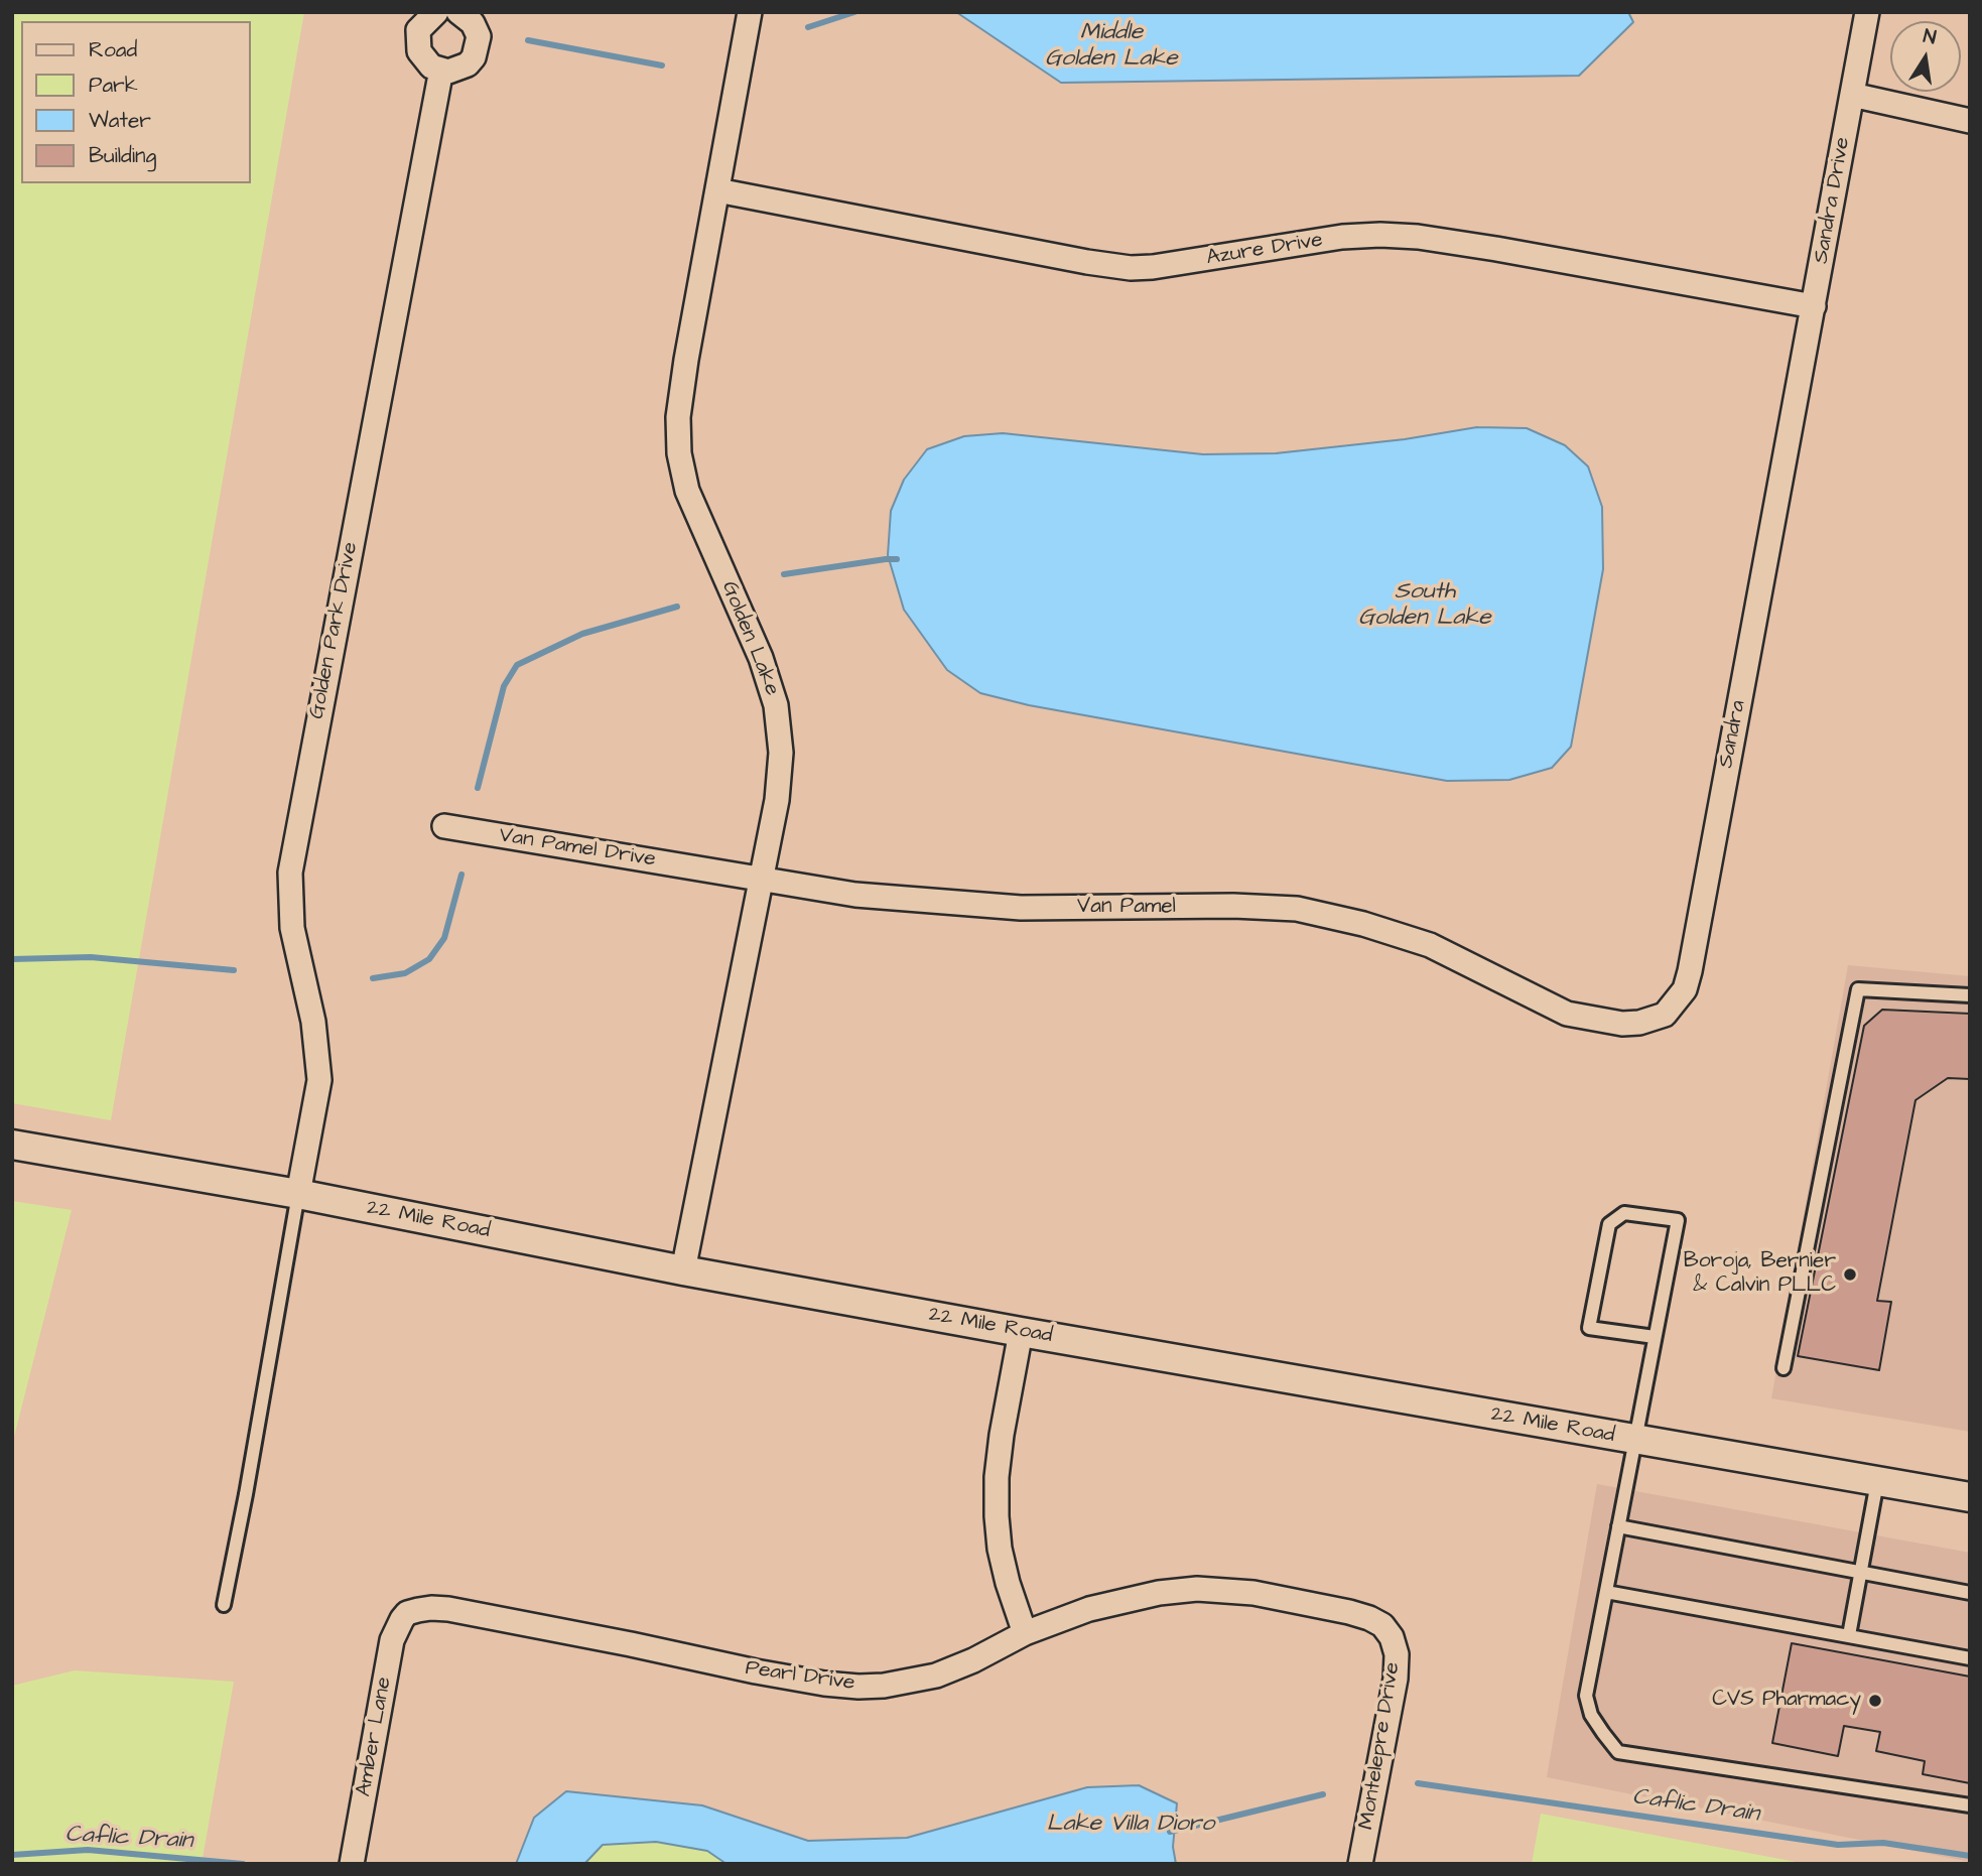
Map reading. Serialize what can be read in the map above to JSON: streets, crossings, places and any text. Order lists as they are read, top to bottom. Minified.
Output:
{"streets":{"street":["Sandra Drive","Azure Drive","Golden Park Drive","Golden Lake","Sandra","Van Pamel Drive","Van Pamel","22 Mile Road","Pearl Drive","Amber Lane","Montelepre Drive"]},"crossings":[["Sandra Drive","Azure Drive"],["Sandra Drive","Sandra"],["Azure Drive","Golden Lake"],["Azure Drive","Sandra"],["Golden Park Drive","22 Mile Road"],["Golden Lake","Van Pamel"],["Golden Lake","22 Mile Road"],["Sandra","Van Pamel"],["Van Pamel Drive","Van Pamel"],["Pearl Drive","Amber Lane"],["Pearl Drive","Montelepre Drive"]],"water":["Middle Golden Lake","South Golden Lake","Caflic Drain","Lake Villa Dioro"],"places":["Boroja, Bernier & Calvin PLLC","CVS Pharmacy"],"legend":["Road","Park","Water","Building"],"north":"top"}
